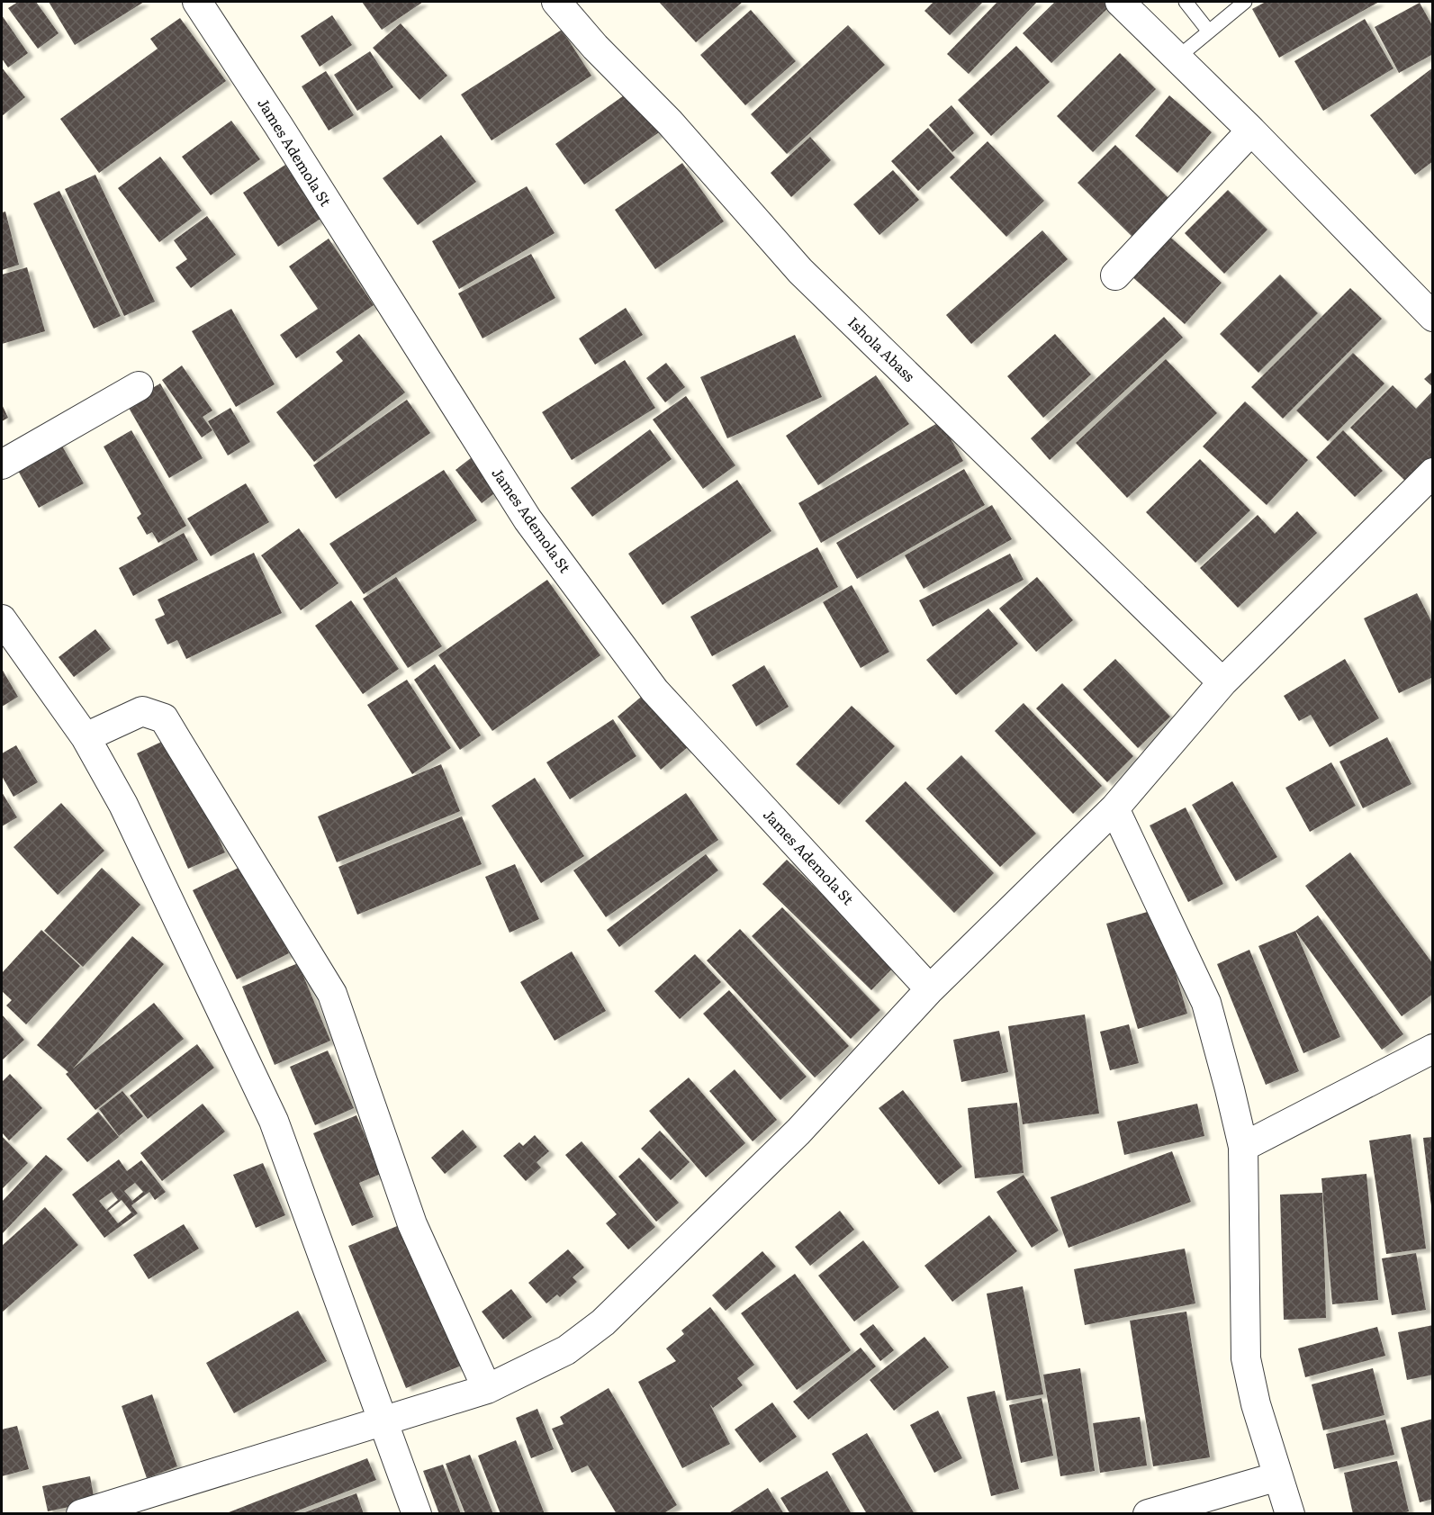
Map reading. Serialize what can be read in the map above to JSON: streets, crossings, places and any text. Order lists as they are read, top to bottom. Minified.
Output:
{"streets":{"street":["James Ademola St","Ishola Abass"]}}
